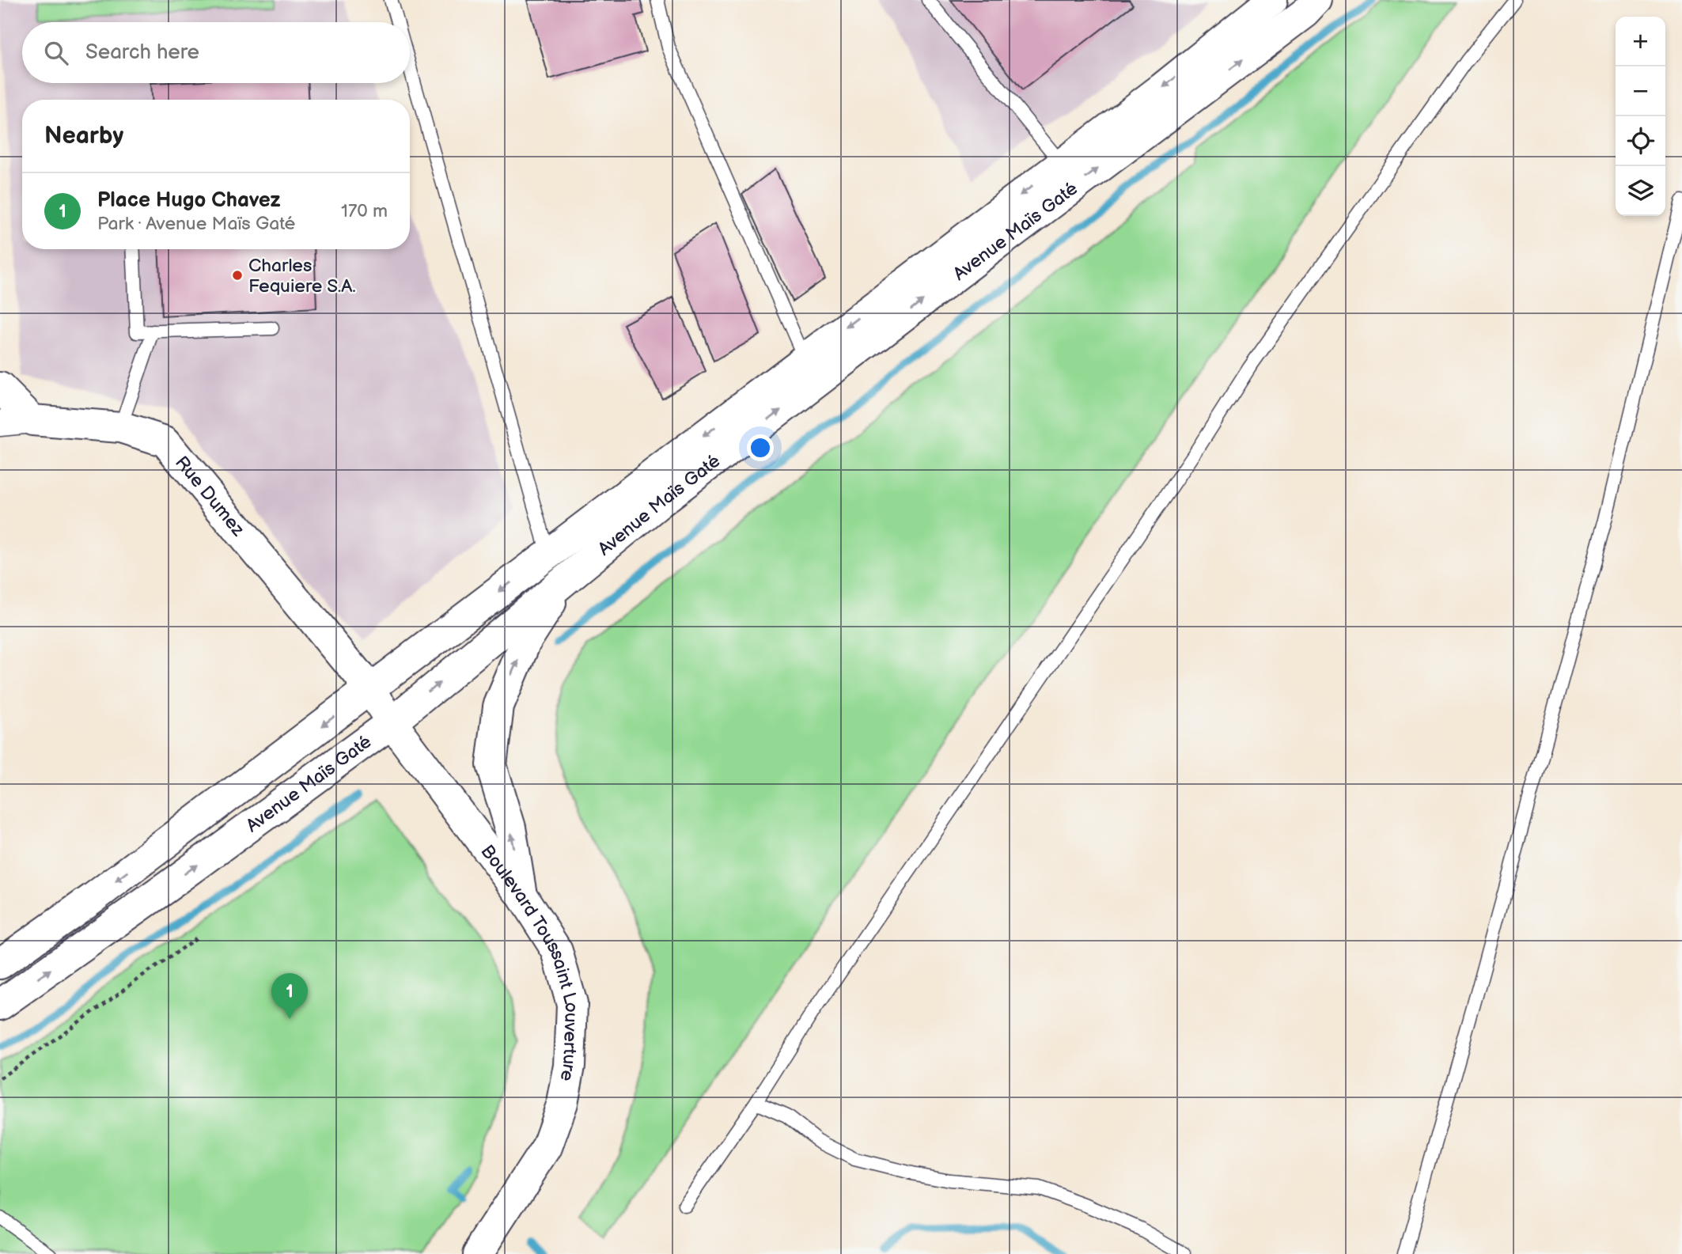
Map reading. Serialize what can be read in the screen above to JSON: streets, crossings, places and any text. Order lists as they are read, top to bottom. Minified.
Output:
{"streets":{"main road":["Avenue Maïs Gaté","Rue Dumez","Boulevard Toussaint Louverture"]},"crossings":[["Avenue Maïs Gaté","Rue Dumez"],["Avenue Maïs Gaté","Boulevard Toussaint Louverture"],["Rue Dumez","Boulevard Toussaint Louverture"]],"places":["Charles Fequiere S.A."],"page":{"map_buttons":["+","−"],"search":"Search here","heading":"Nearby","list":[{"mark":"1","name":"Place Hugo Chavez","note":"Park · Avenue Maïs Gaté","value":"170 m"}],"pins":"1"}}
